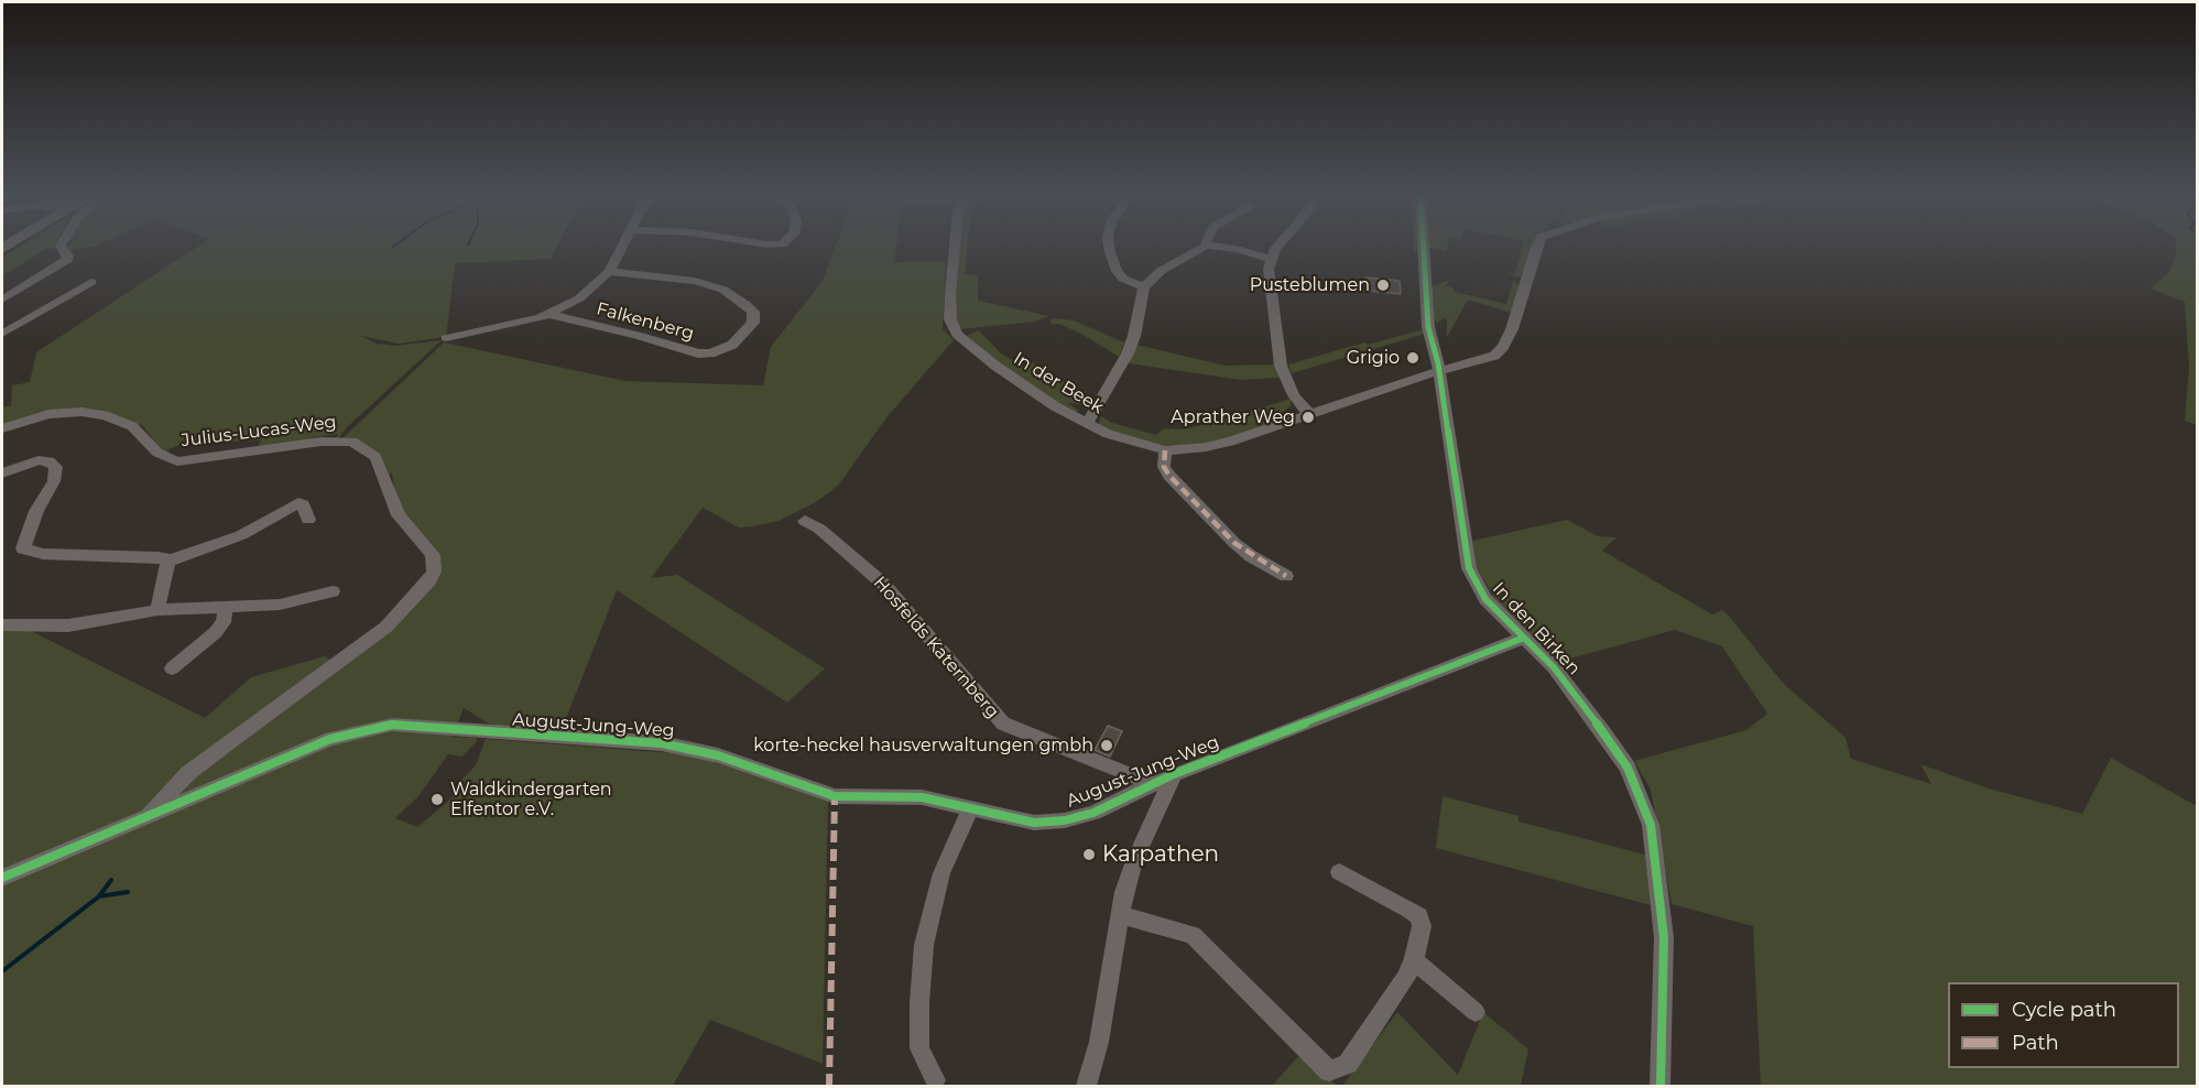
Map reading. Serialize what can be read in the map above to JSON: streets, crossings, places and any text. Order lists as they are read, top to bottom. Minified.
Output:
{"streets":{"street":["Falkenberg","In der Beek","Julius-Lucas-Weg","In den Birken","Hosfelds Katernberg","August-Jung-Weg"]},"crossings":[["In der Beek","In den Birken"],["Julius-Lucas-Weg","August-Jung-Weg"],["In den Birken","August-Jung-Weg"],["Hosfelds Katernberg","August-Jung-Weg"]],"places":["Pusteblumen","Grigio","Aprather Weg","korte-heckel hausverwaltungen gmbh","Waldkindergarten Elfentor e.V.","Karpathen"],"legend":["Cycle path","Path"]}
